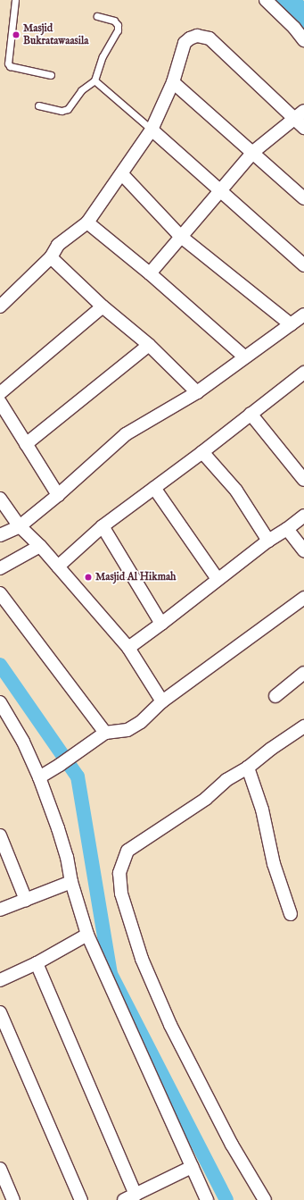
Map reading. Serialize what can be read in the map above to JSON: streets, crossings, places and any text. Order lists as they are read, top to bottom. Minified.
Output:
{"places":["Masjid Bukratawaasila","Masjid Al Hikmah"]}
